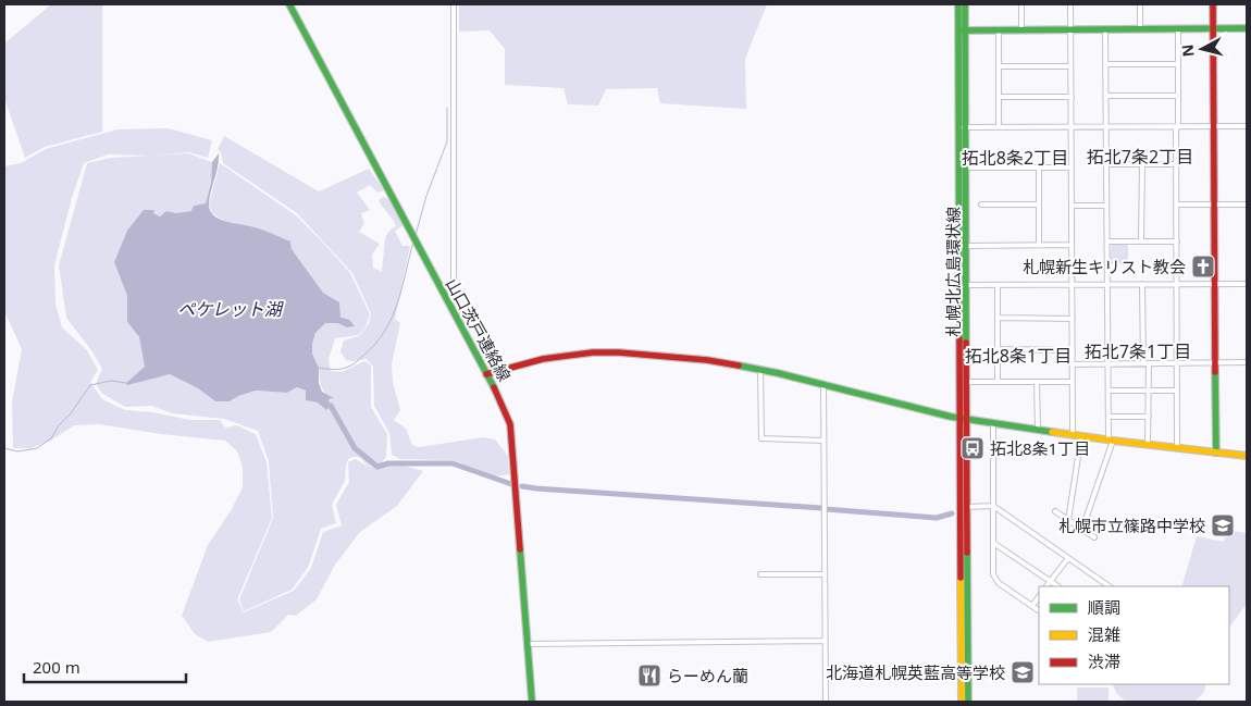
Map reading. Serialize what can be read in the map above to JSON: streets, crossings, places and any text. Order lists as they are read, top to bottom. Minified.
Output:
{"streets":{"street":["札幌北広島環状線","山口茨戸連絡線"]},"districts":["拓北7条2丁目","拓北8条2丁目","拓北7条1丁目","拓北8条1丁目"],"water":["ペケレット湖"],"places":{"church":["札幌新生キリスト教会"],"bus stop":["拓北8条1丁目"],"school or university":["札幌市立篠路中学校","北海道札幌英藍高等学校"],"restaurant":["らーめん蘭"]},"legend":["順調","混雑","渋滞"],"scale_bar":"200 m","north":"left"}
